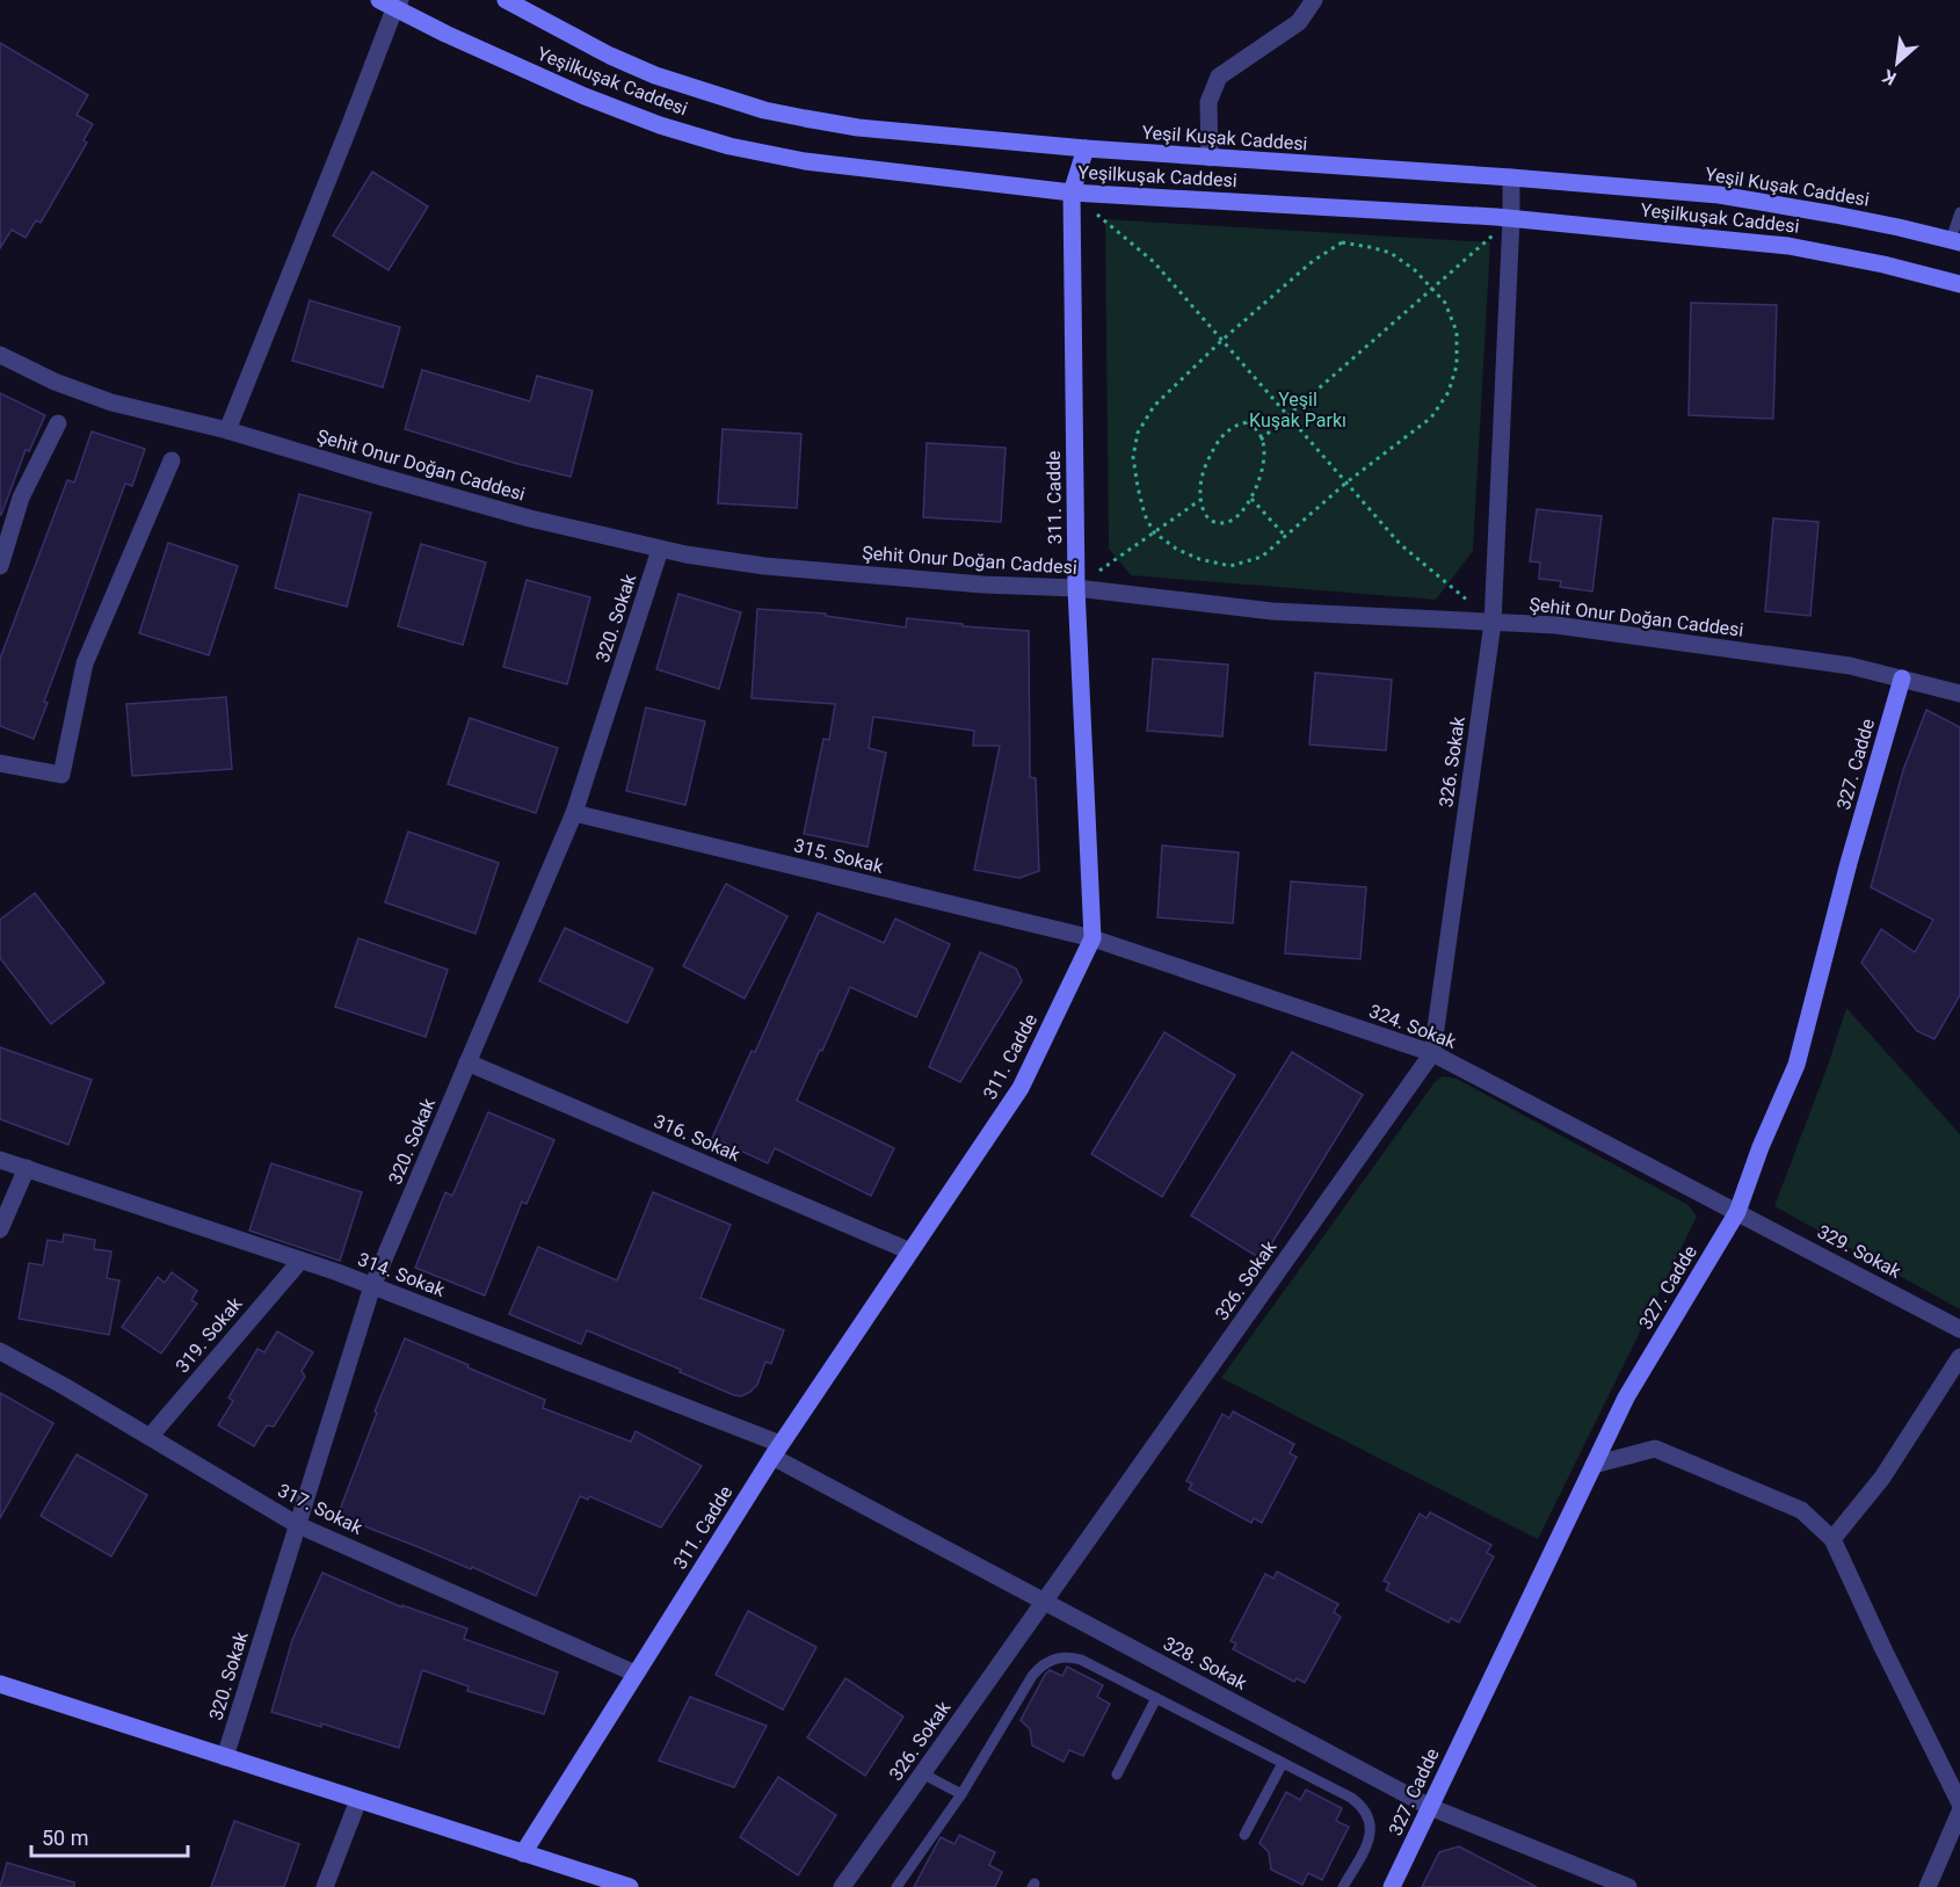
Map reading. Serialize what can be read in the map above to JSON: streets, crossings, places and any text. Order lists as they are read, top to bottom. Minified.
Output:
{"streets":{"street":["Yeşilkuşak Caddesi","Yeşil Kuşak Caddesi","Şehit Onur Doğan Caddesi","311. Cadde","320. Sokak","326. Sokak","327. Cadde","315. Sokak","324. Sokak","316. Sokak","329. Sokak","314. Sokak","319. Sokak","317. Sokak","328. Sokak"]},"crossings":[["Yeşilkuşak Caddesi","311. Cadde"],["Yeşilkuşak Caddesi","326. Sokak"],["Yeşil Kuşak Caddesi","311. Cadde"],["Yeşil Kuşak Caddesi","326. Sokak"],["Şehit Onur Doğan Caddesi","311. Cadde"],["Şehit Onur Doğan Caddesi","320. Sokak"],["Şehit Onur Doğan Caddesi","326. Sokak"],["Şehit Onur Doğan Caddesi","327. Cadde"],["311. Cadde","315. Sokak"],["311. Cadde","324. Sokak"],["311. Cadde","316. Sokak"],["311. Cadde","314. Sokak"],["311. Cadde","317. Sokak"],["311. Cadde","328. Sokak"],["320. Sokak","315. Sokak"],["320. Sokak","316. Sokak"],["320. Sokak","314. Sokak"],["320. Sokak","317. Sokak"],["326. Sokak","324. Sokak"],["326. Sokak","328. Sokak"],["327. Cadde","324. Sokak"],["327. Cadde","329. Sokak"],["327. Cadde","328. Sokak"],["315. Sokak","324. Sokak"],["324. Sokak","329. Sokak"],["314. Sokak","319. Sokak"],["314. Sokak","328. Sokak"],["319. Sokak","317. Sokak"]],"parks":["Yeşil Kuşak Parkı"],"scale_bar":"50 m","north":"bottom left"}
